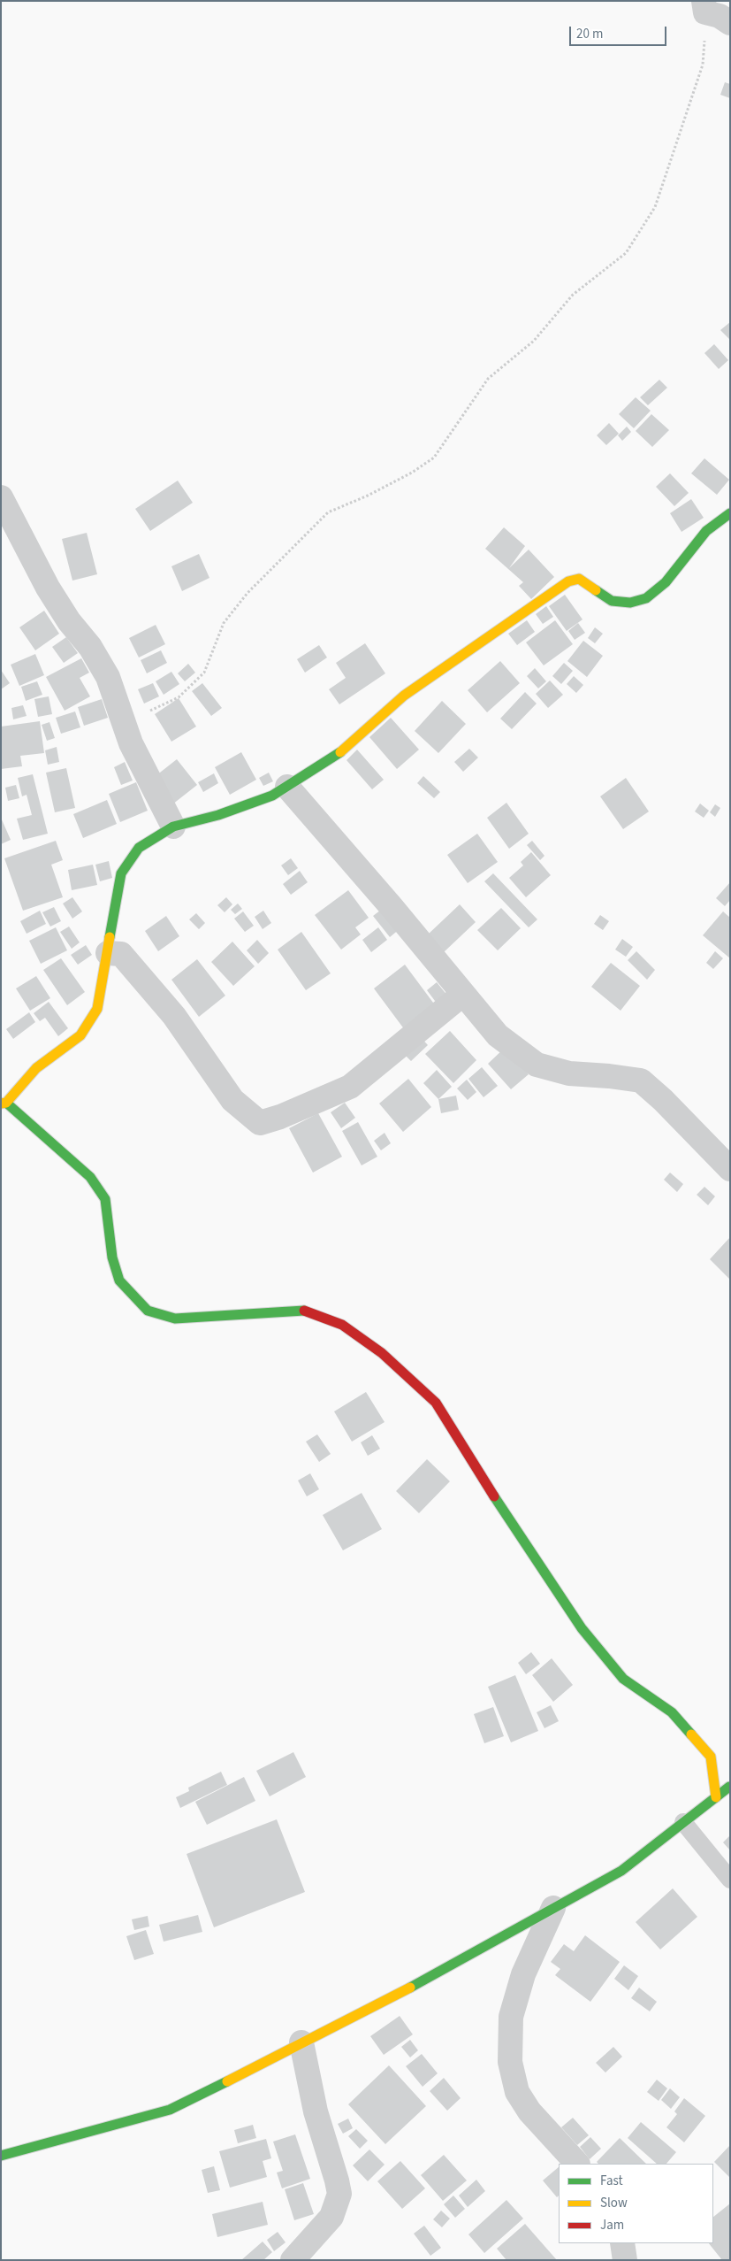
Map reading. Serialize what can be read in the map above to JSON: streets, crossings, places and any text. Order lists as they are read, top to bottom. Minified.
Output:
{"legend":["Fast","Slow","Jam"],"scale_bar":"20 m"}
